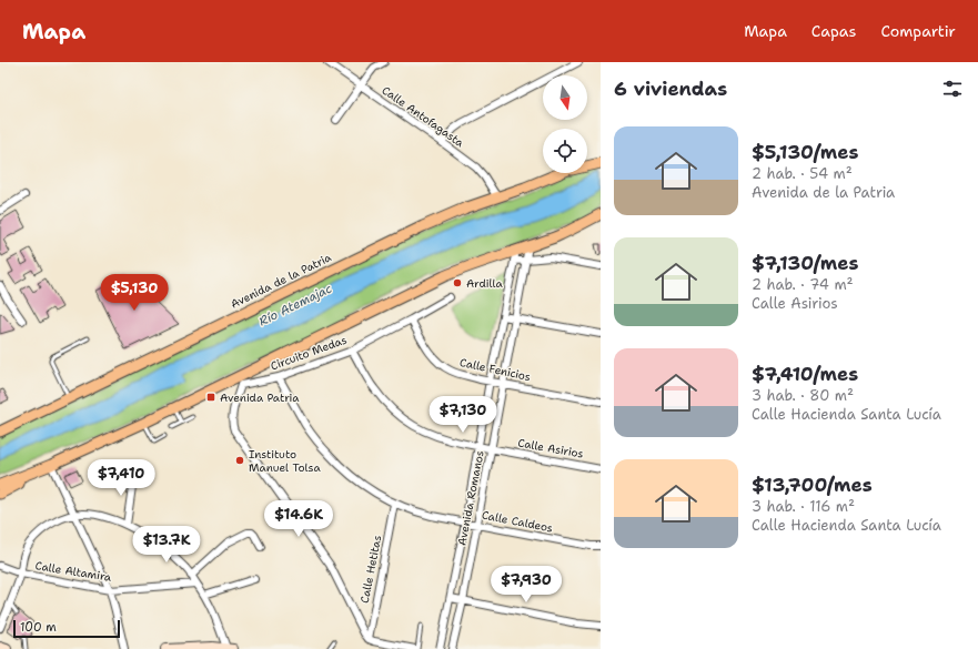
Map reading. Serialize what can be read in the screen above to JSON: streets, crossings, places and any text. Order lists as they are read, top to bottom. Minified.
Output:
{"streets":{"main road":["Avenida de la Patria"],"street":["Calle Antofagasta","Circuito Medas","Calle Fenicios","Calle Asirios","Avenida Romanos","Calle Caldeos","Calle Hetitas","Calle Altamira"]},"crossings":[["Calle Antofagasta","Avenida de la Patria"],["Circuito Medas","Calle Fenicios"],["Circuito Medas","Calle Asirios"],["Circuito Medas","Calle Caldeos"],["Calle Fenicios","Avenida Romanos"],["Calle Asirios","Avenida Romanos"],["Avenida Romanos","Calle Caldeos"],["Calle Caldeos","Calle Hetitas"]],"water":["Río Atemajac"],"places":{"other":["Ardilla","Instituto Manuel Tolsa"],"transit":["Avenida Patria"]},"scale_bar":"100 m","north":"bottom","page":{"header":"Mapa","nav":["Mapa","Capas","Compartir"],"heading":"6 viviendas","list":[{"name":"$5,130/mes","note":"2 hab. · 54 m² · Avenida de la Patria"},{"name":"$7,130/mes","note":"2 hab. · 74 m² · Calle Asirios"},{"name":"$7,410/mes","note":"3 hab. · 80 m² · Calle Hacienda Santa Lucía"},{"name":"$13,700/mes","note":"3 hab. · 116 m² · Calle Hacienda Santa Lucía"}],"price":["$5,130","$7,130","$7,410","$14.6K","$13.7K","$7,930"],"scale":"100 m"}}
